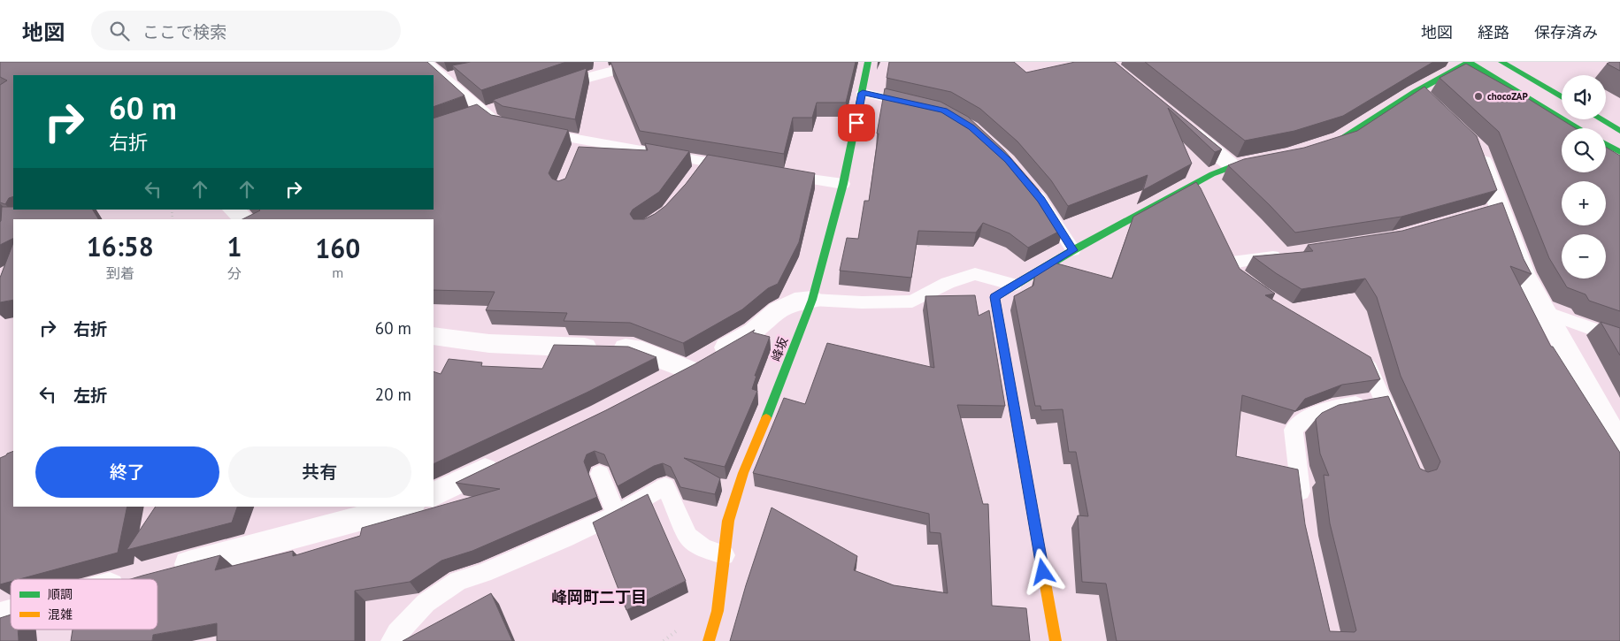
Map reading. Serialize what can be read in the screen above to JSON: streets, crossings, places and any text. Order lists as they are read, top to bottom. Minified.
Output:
{"streets":{"main road":["峰坂"]},"districts":["峰岡町二丁目"],"places":["chocoZAP"],"legend":["順調","混雑"],"page":{"header":"地図","search":"ここで検索","nav":["地図","経路","保存済み"],"map_buttons":["+","−"],"turn":["60 m","右折"],"eta":["16:58","到着","1","分","160","m"],"list":[{"name":"右折","value":"60 m"},{"name":"左折","value":"20 m"}],"buttons":["終了","共有"]}}
